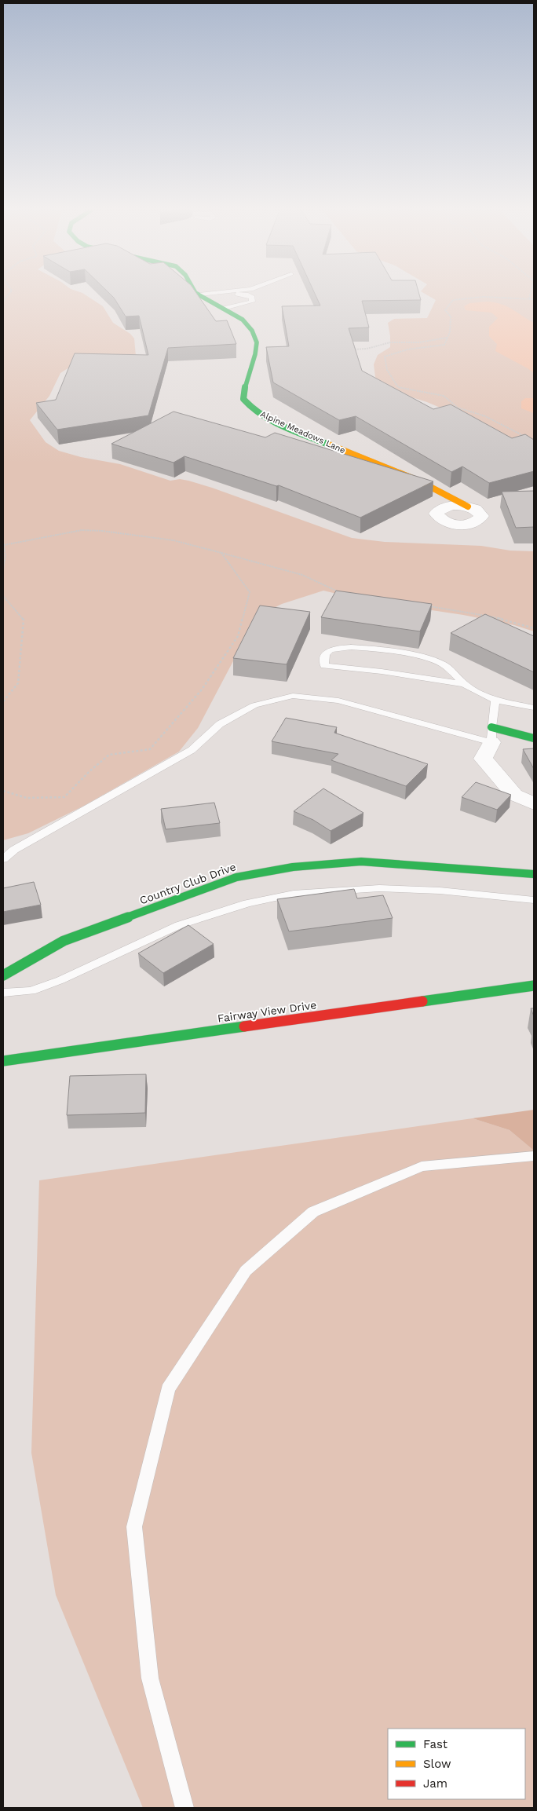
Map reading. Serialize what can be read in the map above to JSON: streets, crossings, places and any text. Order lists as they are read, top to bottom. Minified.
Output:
{"streets":{"street":["Alpine Meadows Lane","Country Club Drive","Fairway View Drive"]},"legend":["Fast","Slow","Jam"]}
